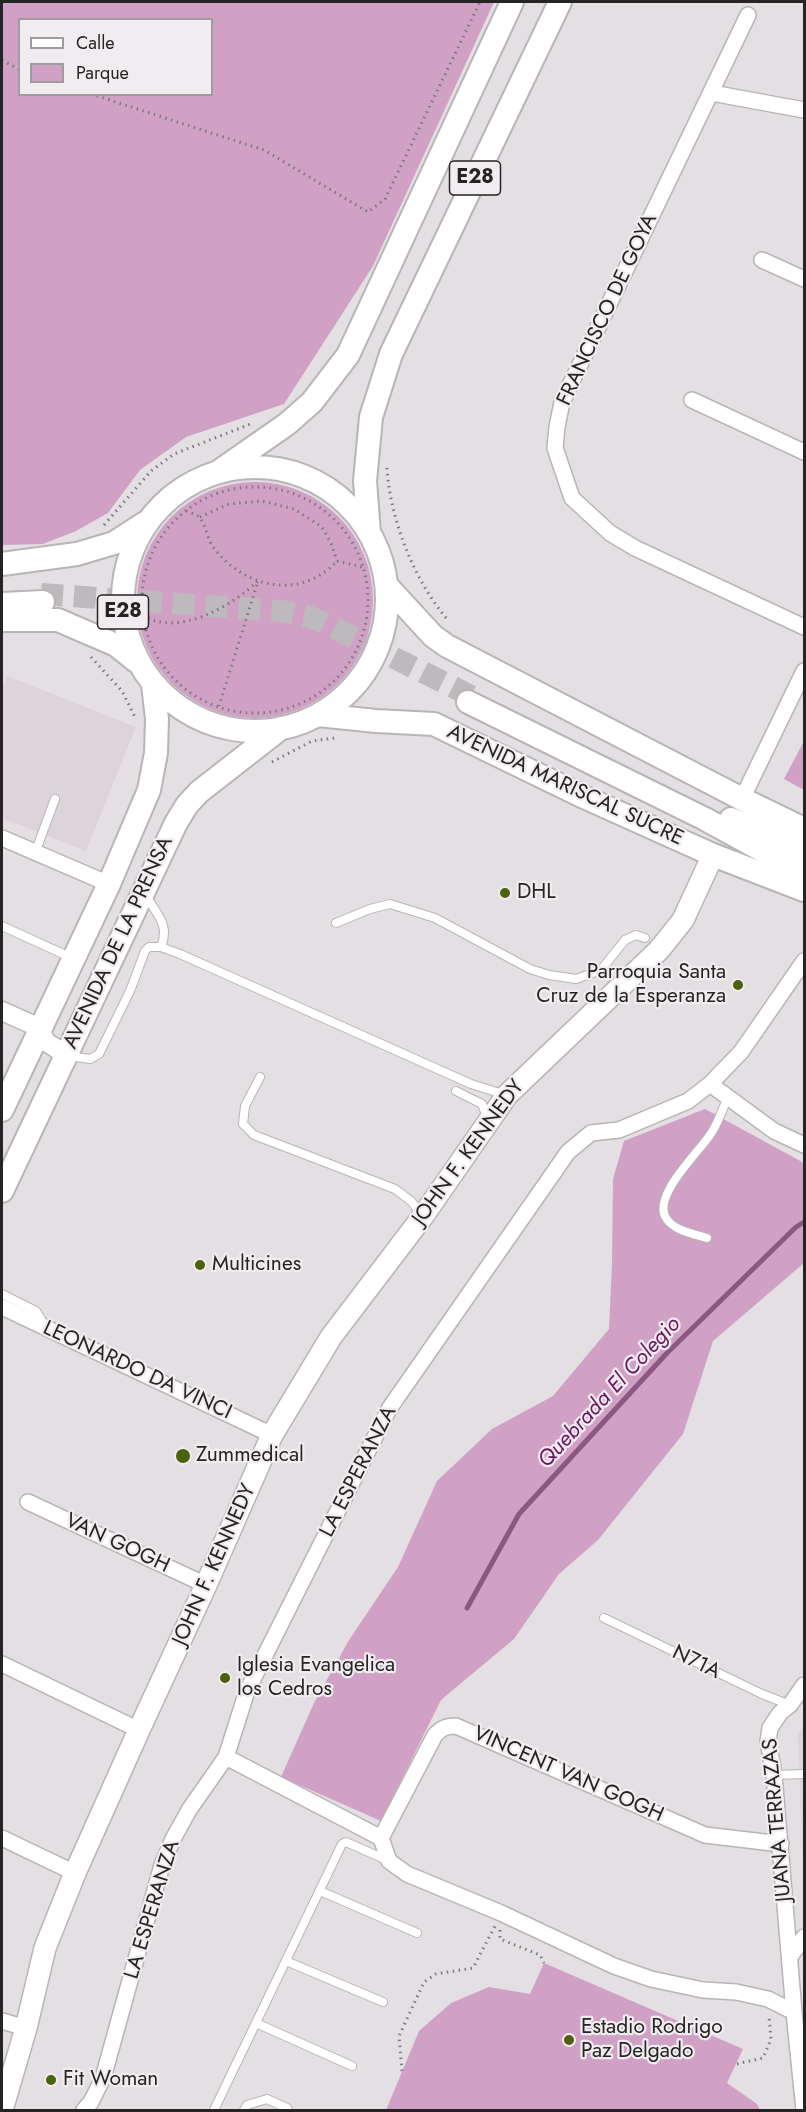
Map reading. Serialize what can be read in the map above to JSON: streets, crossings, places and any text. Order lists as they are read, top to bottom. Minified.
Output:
{"streets":{"main road":["E28","AVENIDA MARISCAL SUCRE","AVENIDA DE LA PRENSA","JOHN F. KENNEDY"],"street":["FRANCISCO DE GOYA","LEONARDO DA VINCI","LA ESPERANZA","VAN GOGH","VINCENT VAN GOGH","JUANA TERRAZAS"],"lane":["N71A"]},"crossings":[["E28","AVENIDA MARISCAL SUCRE"],["E28","AVENIDA DE LA PRENSA"],["AVENIDA MARISCAL SUCRE","JOHN F. KENNEDY"],["JOHN F. KENNEDY","LEONARDO DA VINCI"],["JOHN F. KENNEDY","VAN GOGH"],["N71A","JUANA TERRAZAS"],["VINCENT VAN GOGH","JUANA TERRAZAS"]],"water":["Quebrada El Colegio"],"places":["DHL","Parroquia Santa Cruz de la Esperanza","Multicines","Zummedical","Iglesia Evangelica los Cedros","Estadio Rodrigo Paz Delgado","Fit Woman"],"legend":["Calle","Parque"]}
